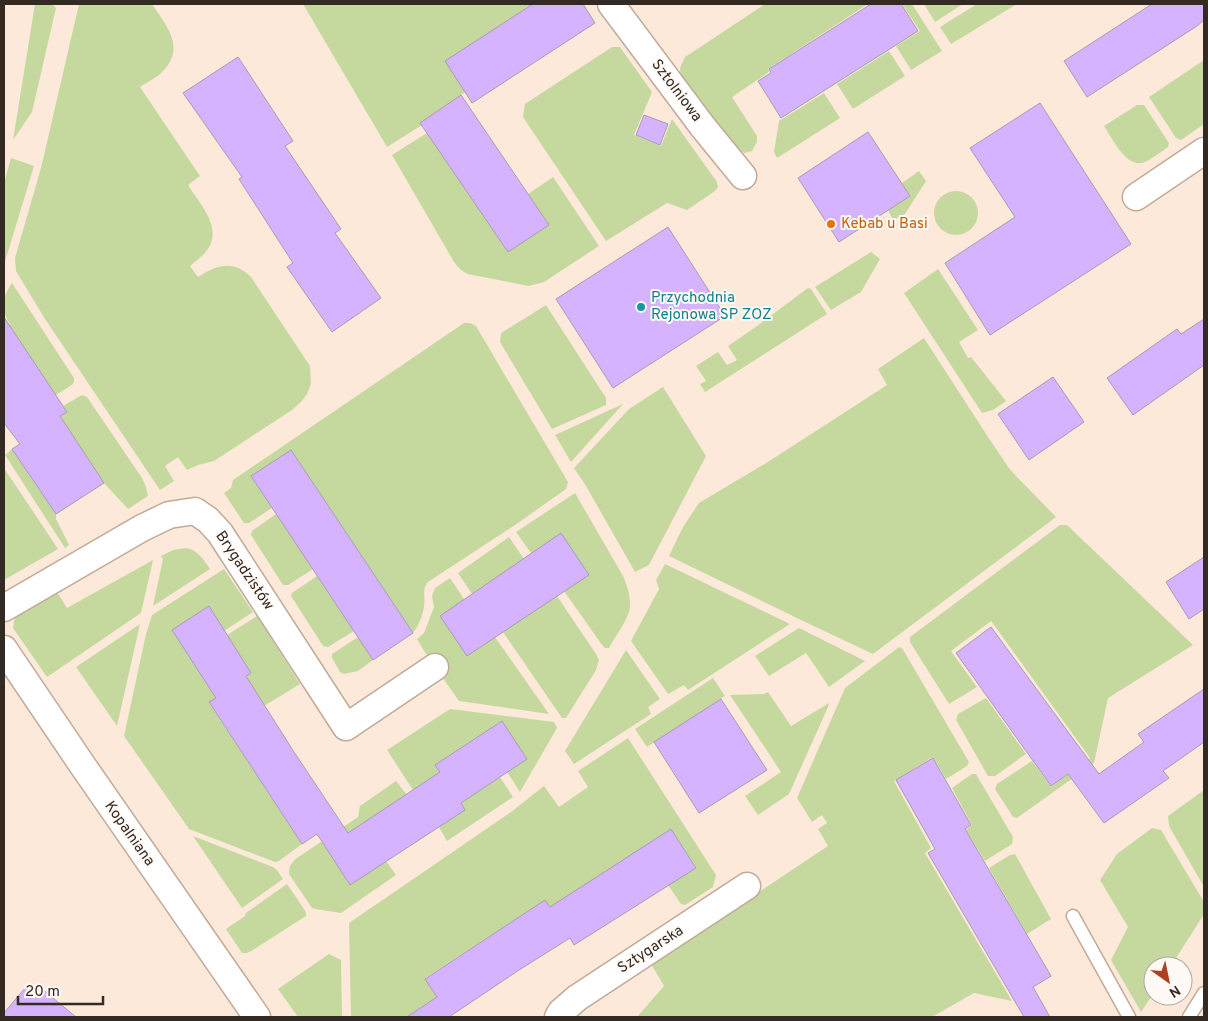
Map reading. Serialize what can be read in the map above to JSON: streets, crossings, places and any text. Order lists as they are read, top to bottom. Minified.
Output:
{"streets":{"street":["Sztolniowa","Brygadzistów","Kopalniana","Sztygarska"]},"places":["Kebab u Basi","Przychodnia Rejonowa SP ZOZ"],"scale_bar":"20 m","north":"bottom right"}
